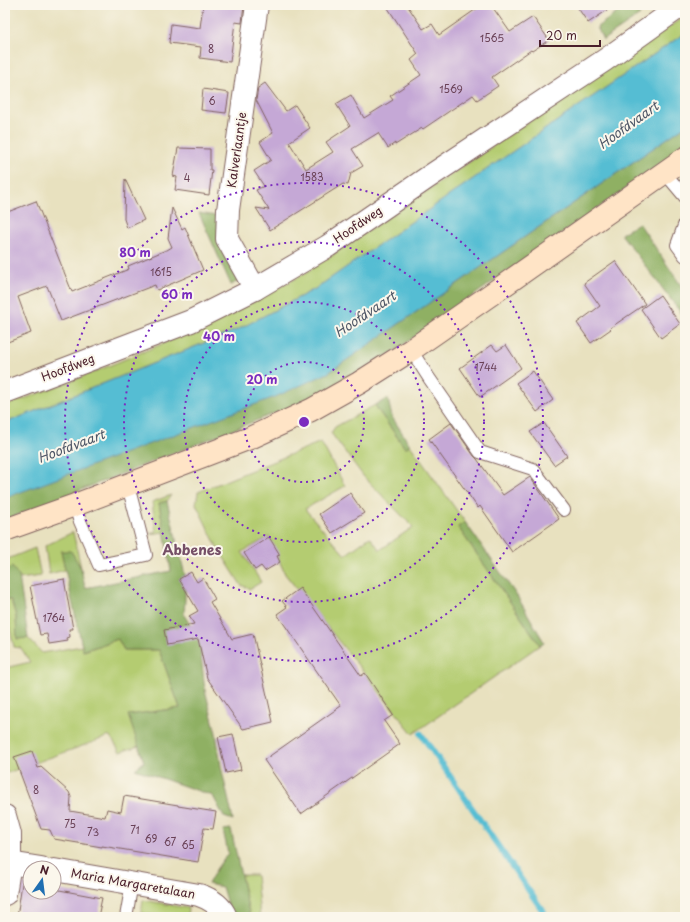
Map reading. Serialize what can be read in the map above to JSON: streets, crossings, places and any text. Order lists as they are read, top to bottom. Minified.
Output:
{"streets":{"street":["Kalverlaantje","Hoofdweg","Maria Margaretalaan"]},"crossings":[["Kalverlaantje","Hoofdweg"]],"districts":["Abbenes"],"water":["Hoofdvaart"],"house_numbers":["1565","8","1569","6","1583","4","1615","1744","1764","8","75","71","73","69","67","65"],"scale_bar":"20 m","north":"top","rings":["80 m","60 m","40 m","20 m"]}
